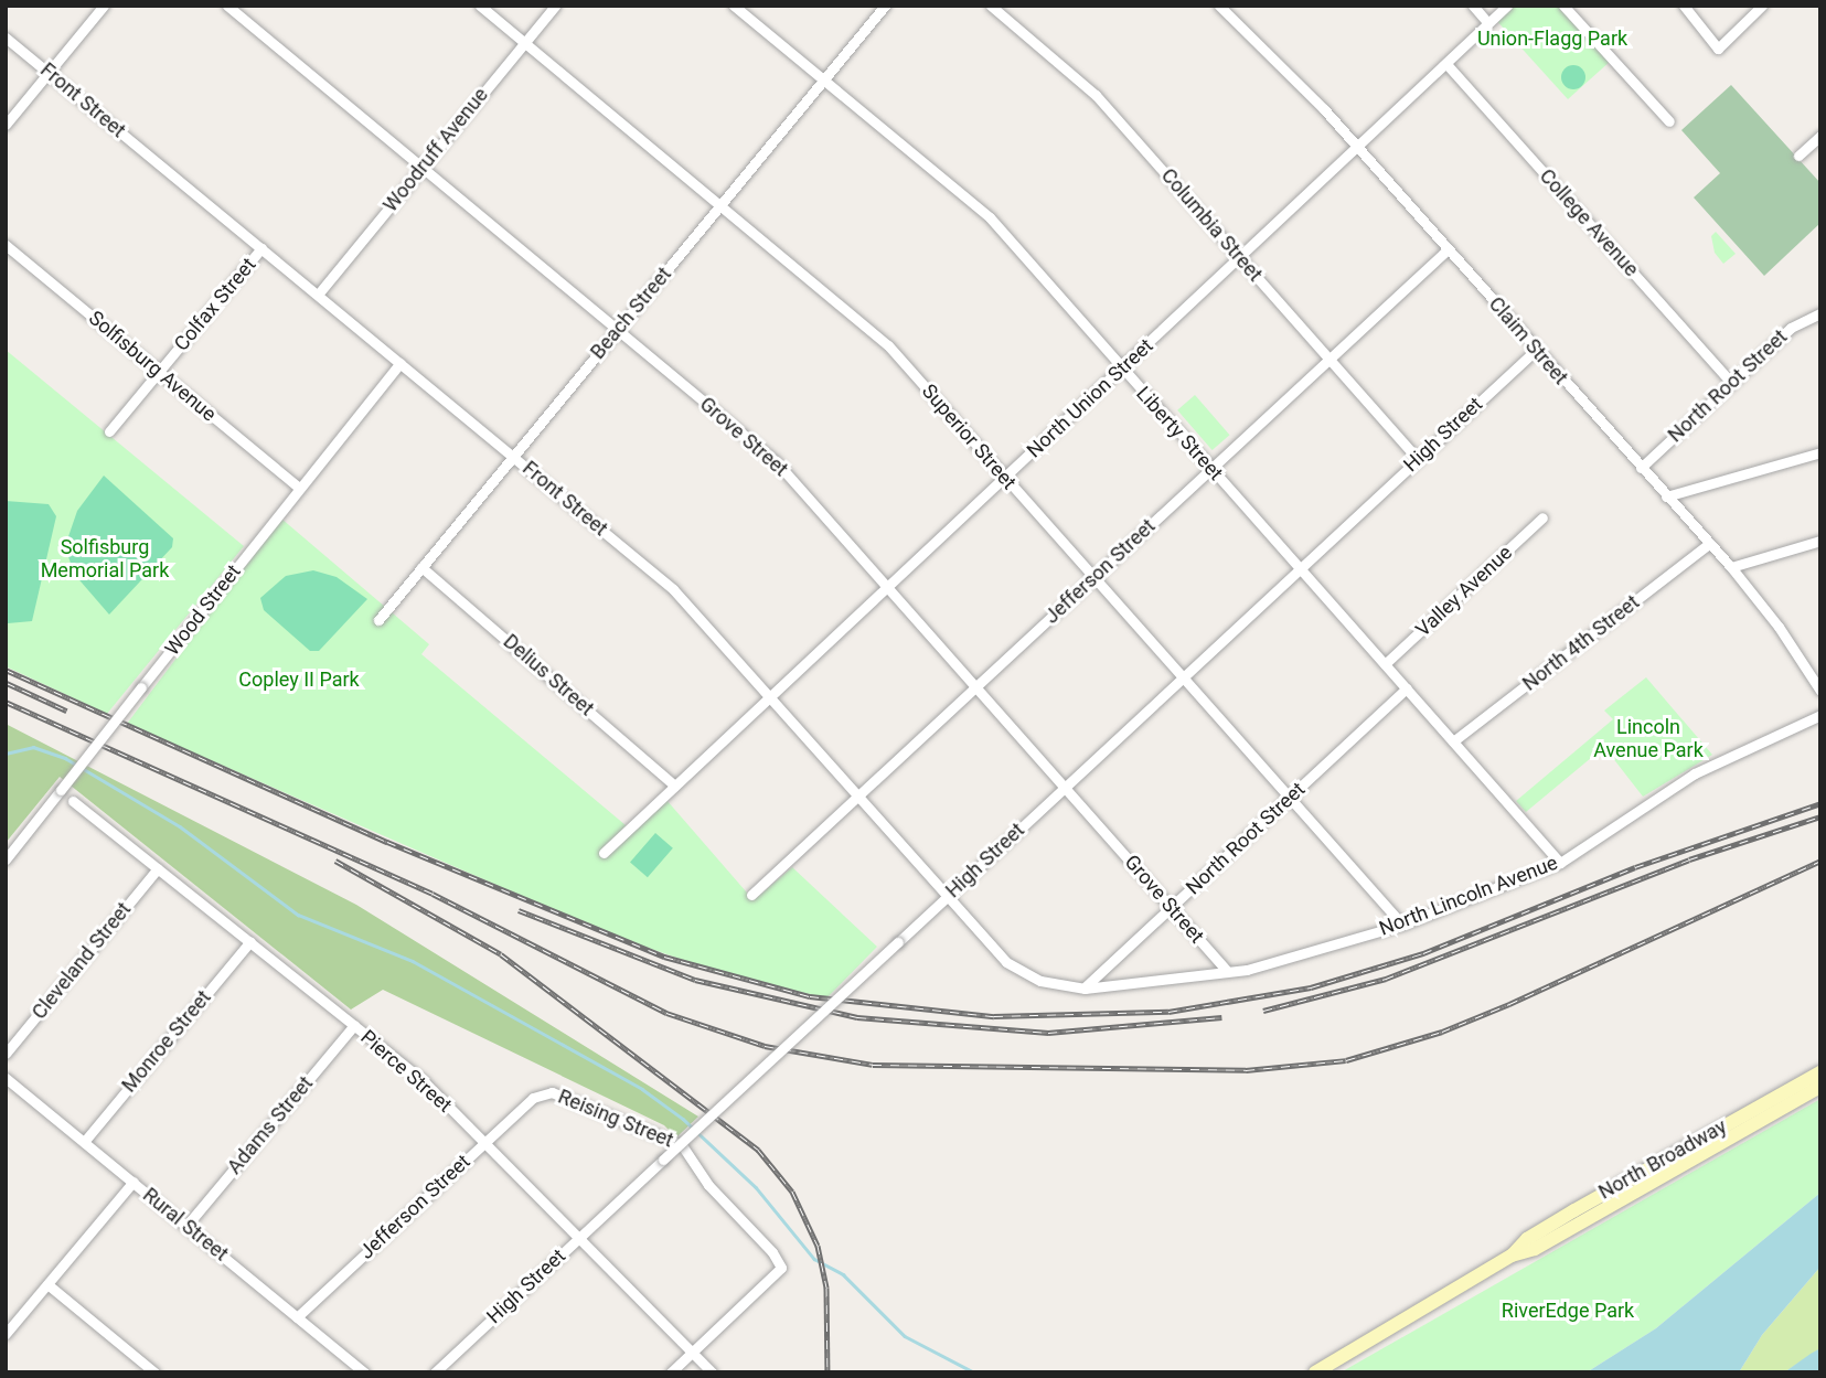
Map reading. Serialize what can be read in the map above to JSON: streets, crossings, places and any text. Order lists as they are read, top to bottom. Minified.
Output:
{"streets":{"main road":["North Broadway"],"street":["Front Street","Woodruff Avenue","College Avenue","Columbia Street","Colfax Street","Beach Street","Claim Street","Solfisburg Avenue","North Root Street","North Union Street","Liberty Street","High Street","Grove Street","Superior Street","Jefferson Street","Valley Avenue","Wood Street","North 4th Street","Delius Street","North Lincoln Avenue","Cleveland Street","Monroe Street","Pierce Street","Reising Street","Adams Street","Rural Street"]},"crossings":[["Front Street","Woodruff Avenue"],["Front Street","Colfax Street"],["Front Street","Beach Street"],["Front Street","North Root Street"],["Front Street","North Union Street"],["Front Street","High Street"],["Front Street","Jefferson Street"],["Front Street","Wood Street"],["Front Street","North Lincoln Avenue"],["Woodruff Avenue","Grove Street"],["Woodruff Avenue","Superior Street"],["College Avenue","North Root Street"],["College Avenue","North Union Street"],["Columbia Street","North Union Street"],["Columbia Street","High Street"],["Columbia Street","Jefferson Street"],["Colfax Street","Solfisburg Avenue"],["Beach Street","Liberty Street"],["Beach Street","Grove Street"],["Beach Street","Superior Street"],["Beach Street","Delius Street"],["Claim Street","North Root Street"],["Claim Street","North Union Street"],["Claim Street","High Street"],["Claim Street","Jefferson Street"],["Claim Street","North 4th Street"],["Solfisburg Avenue","Wood Street"],["North Root Street","Liberty Street"],["North Root Street","Grove Street"],["North Root Street","Superior Street"],["North Root Street","North Lincoln Avenue"],["North Union Street","Liberty Street"],["North Union Street","Grove Street"],["North Union Street","Superior Street"],["North Union Street","Delius Street"],["Liberty Street","High Street"],["Liberty Street","Jefferson Street"],["Liberty Street","Valley Avenue"],["Liberty Street","North 4th Street"],["Liberty Street","North Lincoln Avenue"],["High Street","Grove Street"],["High Street","Superior Street"],["High Street","Pierce Street"],["Grove Street","Jefferson Street"],["Grove Street","North Lincoln Avenue"],["Superior Street","Jefferson Street"],["Superior Street","North Lincoln Avenue"],["Jefferson Street","Pierce Street"],["Jefferson Street","Reising Street"],["Jefferson Street","Rural Street"],["Cleveland Street","Pierce Street"],["Monroe Street","Pierce Street"],["Monroe Street","Rural Street"],["Pierce Street","Reising Street"],["Pierce Street","Adams Street"],["Adams Street","Rural Street"]],"parks":["Union-Flagg Park","Solfisburg Memorial Park","Copley II Park","Lincoln Avenue Park","RiverEdge Park"]}
